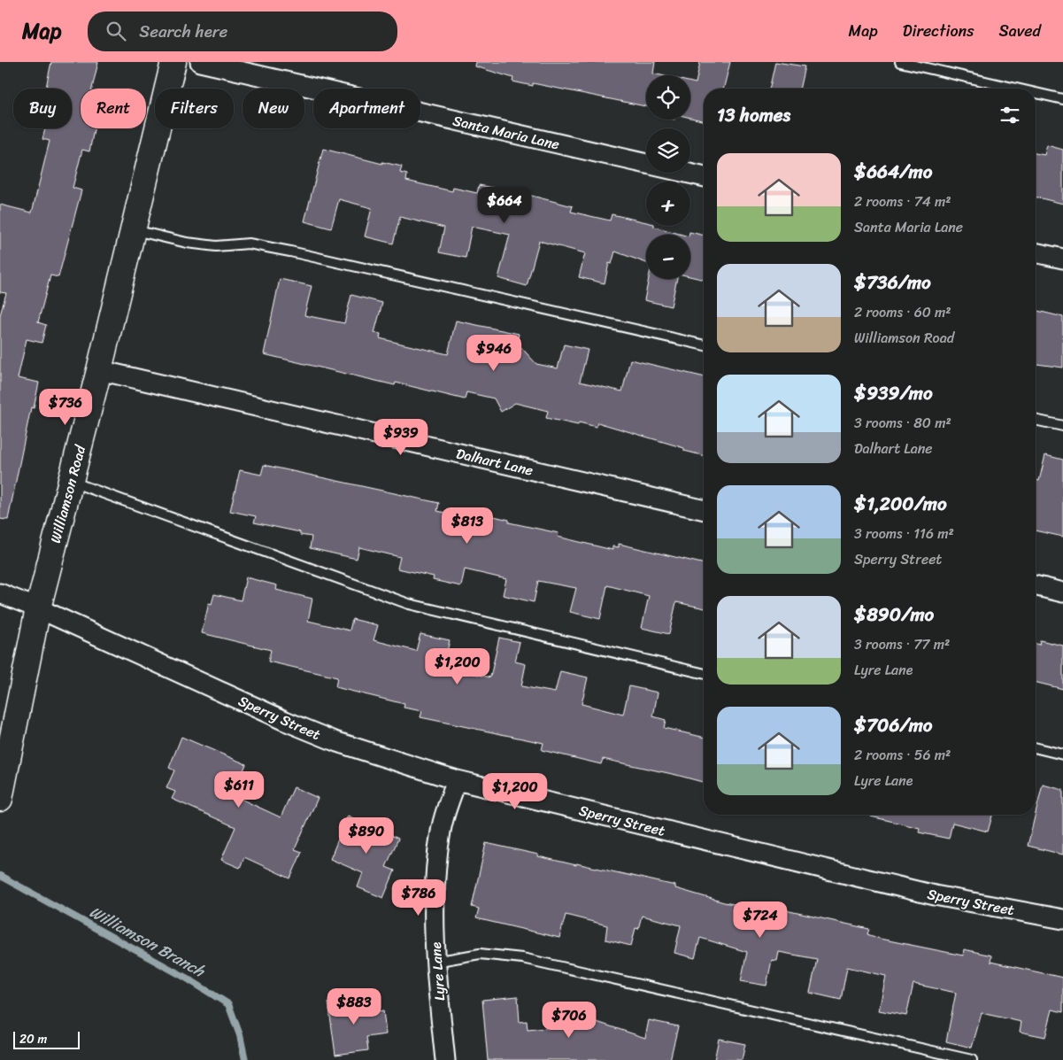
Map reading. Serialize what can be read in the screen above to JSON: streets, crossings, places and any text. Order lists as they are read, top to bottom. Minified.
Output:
{"streets":{"street":["Santa Maria Lane","Dalhart Lane","Williamson Road","Sperry Street","Lyre Lane"]},"crossings":[["Dalhart Lane","Williamson Road"],["Williamson Road","Sperry Street"],["Sperry Street","Lyre Lane"]],"water":["Williamson Branch"],"scale_bar":"20 m","page":{"header":"Map","search":"Search here","nav":["Map","Directions","Saved"],"map_buttons":["+","−"],"chip":["Buy","Rent","Filters","New","Apartment"],"heading":"13 homes","list":[{"name":"$664/mo","note":"2 rooms · 74 m² · Santa Maria Lane"},{"name":"$736/mo","note":"2 rooms · 60 m² · Williamson Road"},{"name":"$939/mo","note":"3 rooms · 80 m² · Dalhart Lane"},{"name":"$1,200/mo","note":"3 rooms · 116 m² · Sperry Street"},{"name":"$890/mo","note":"3 rooms · 77 m² · Lyre Lane"},{"name":"$706/mo","note":"2 rooms · 56 m² · Lyre Lane"}],"price":["$664","$946","$736","$939","$813","$1,200","$611","$1,200","$890","$786","$724","$883","$706"],"scale":"20 m"}}
